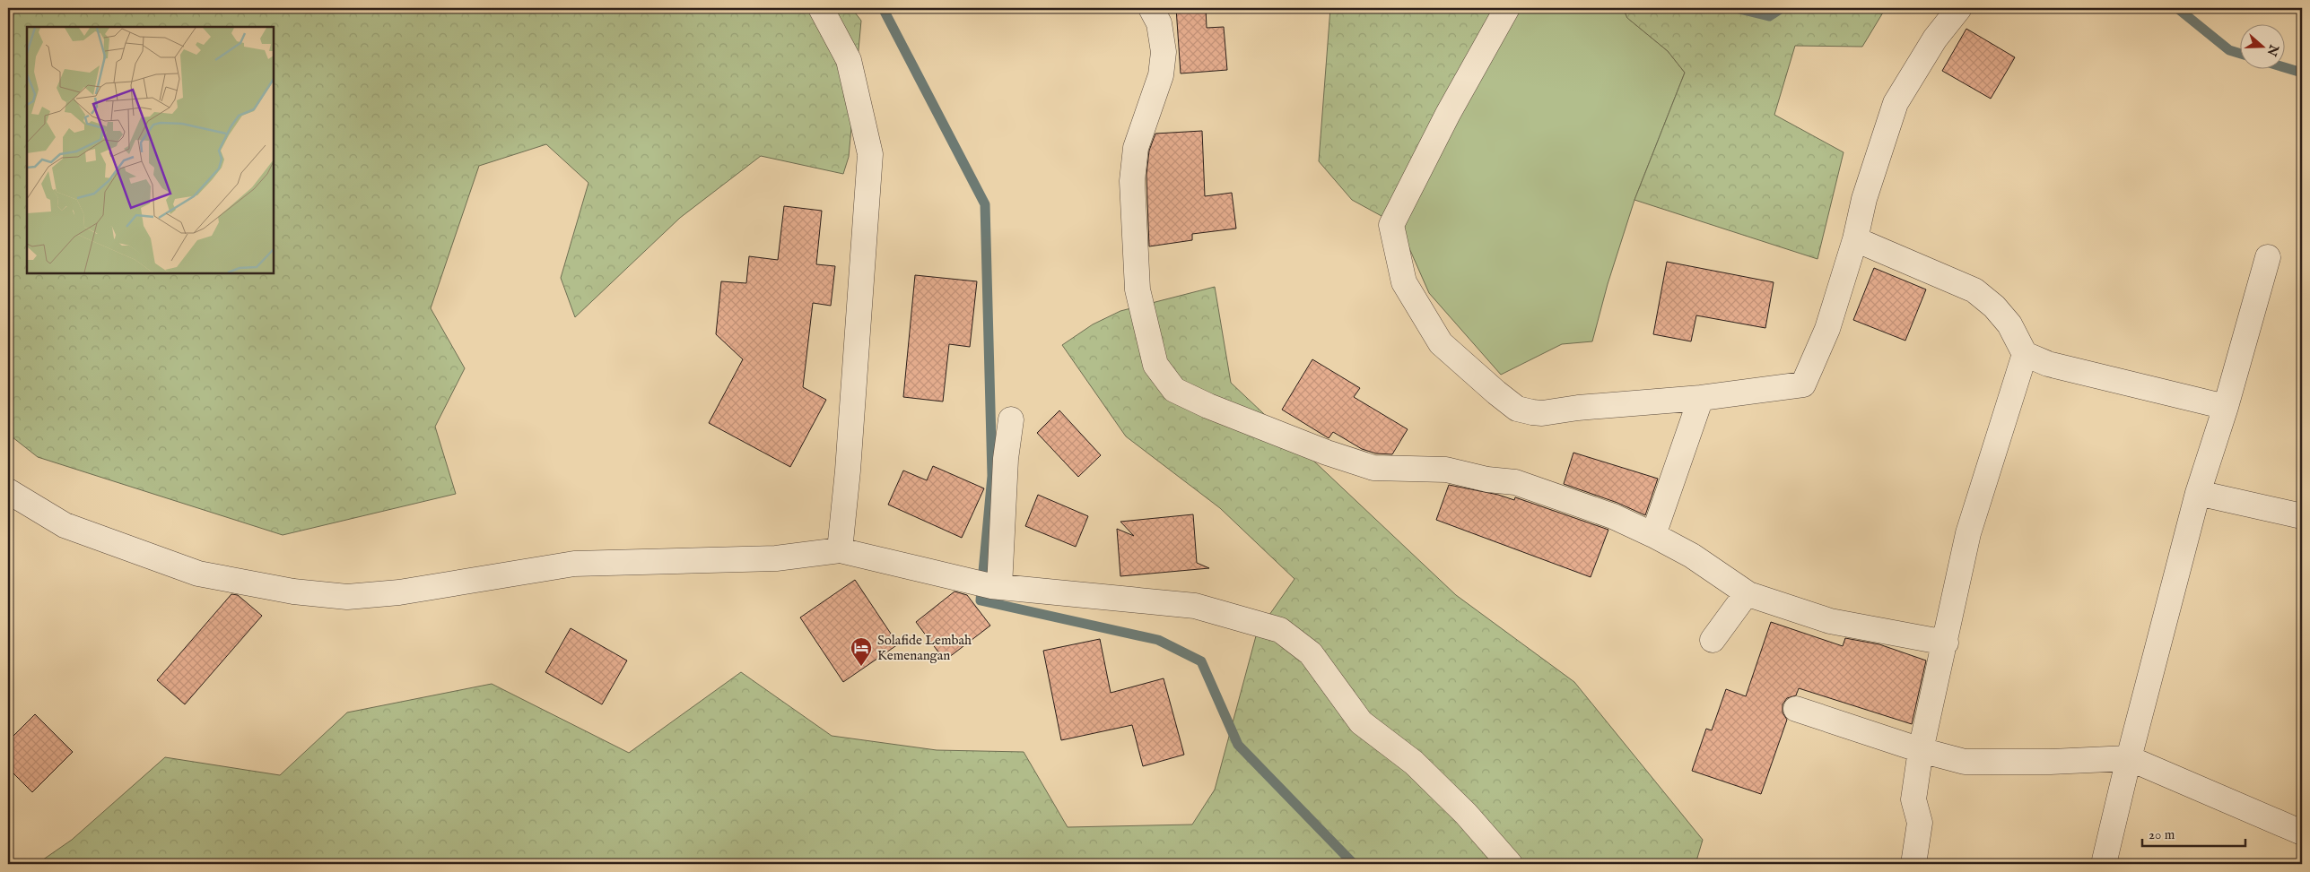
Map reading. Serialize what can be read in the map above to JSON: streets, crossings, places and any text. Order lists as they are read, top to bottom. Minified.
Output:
{"places":{"hotel":["Solafide Lembah Kemenangan"]},"scale_bar":"20 m","north":"right"}
